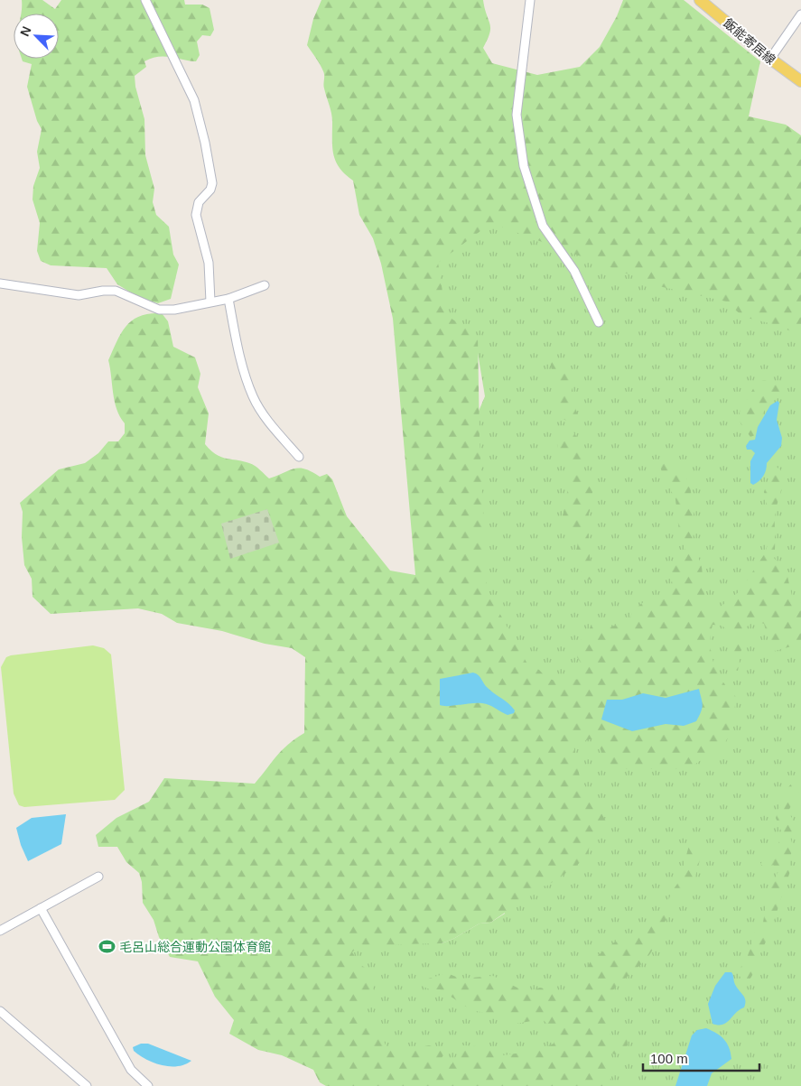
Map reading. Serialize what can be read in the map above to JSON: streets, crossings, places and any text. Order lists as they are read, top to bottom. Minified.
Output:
{"streets":{"main road":["飯能寄居線"]},"places":{"sports":["毛呂山総合運動公園体育館"]},"scale_bar":"100 m","north":"top left"}
